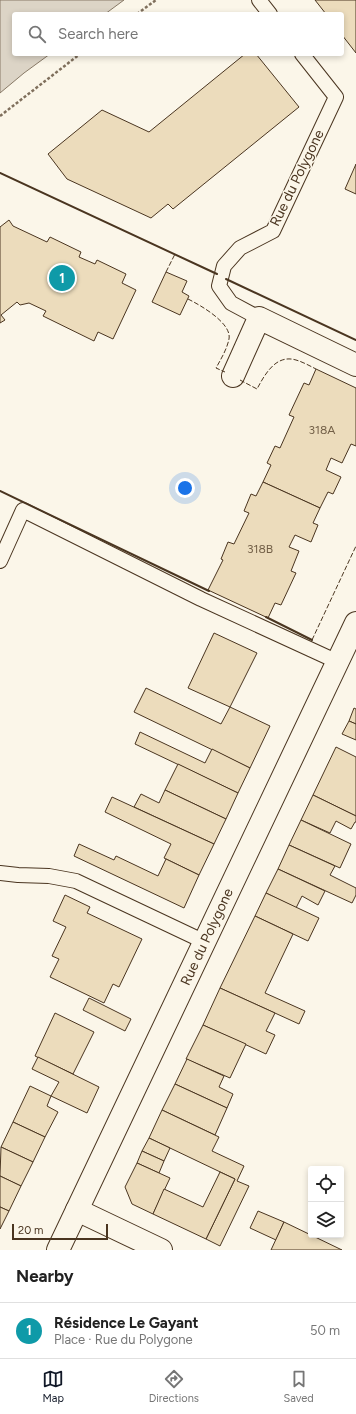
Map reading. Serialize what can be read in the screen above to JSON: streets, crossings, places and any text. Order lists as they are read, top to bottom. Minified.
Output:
{"streets":{"street":["Rue du Polygone"]},"house_numbers":["318A","318B"],"scale_bar":"20 m","page":{"search":"Search here","pins":"1","scale":"20 m","heading":"Nearby","list":[{"mark":"1","name":"Résidence Le Gayant","note":"Place · Rue du Polygone","value":"50 m"}],"nav":["Map","Directions","Saved"]}}
